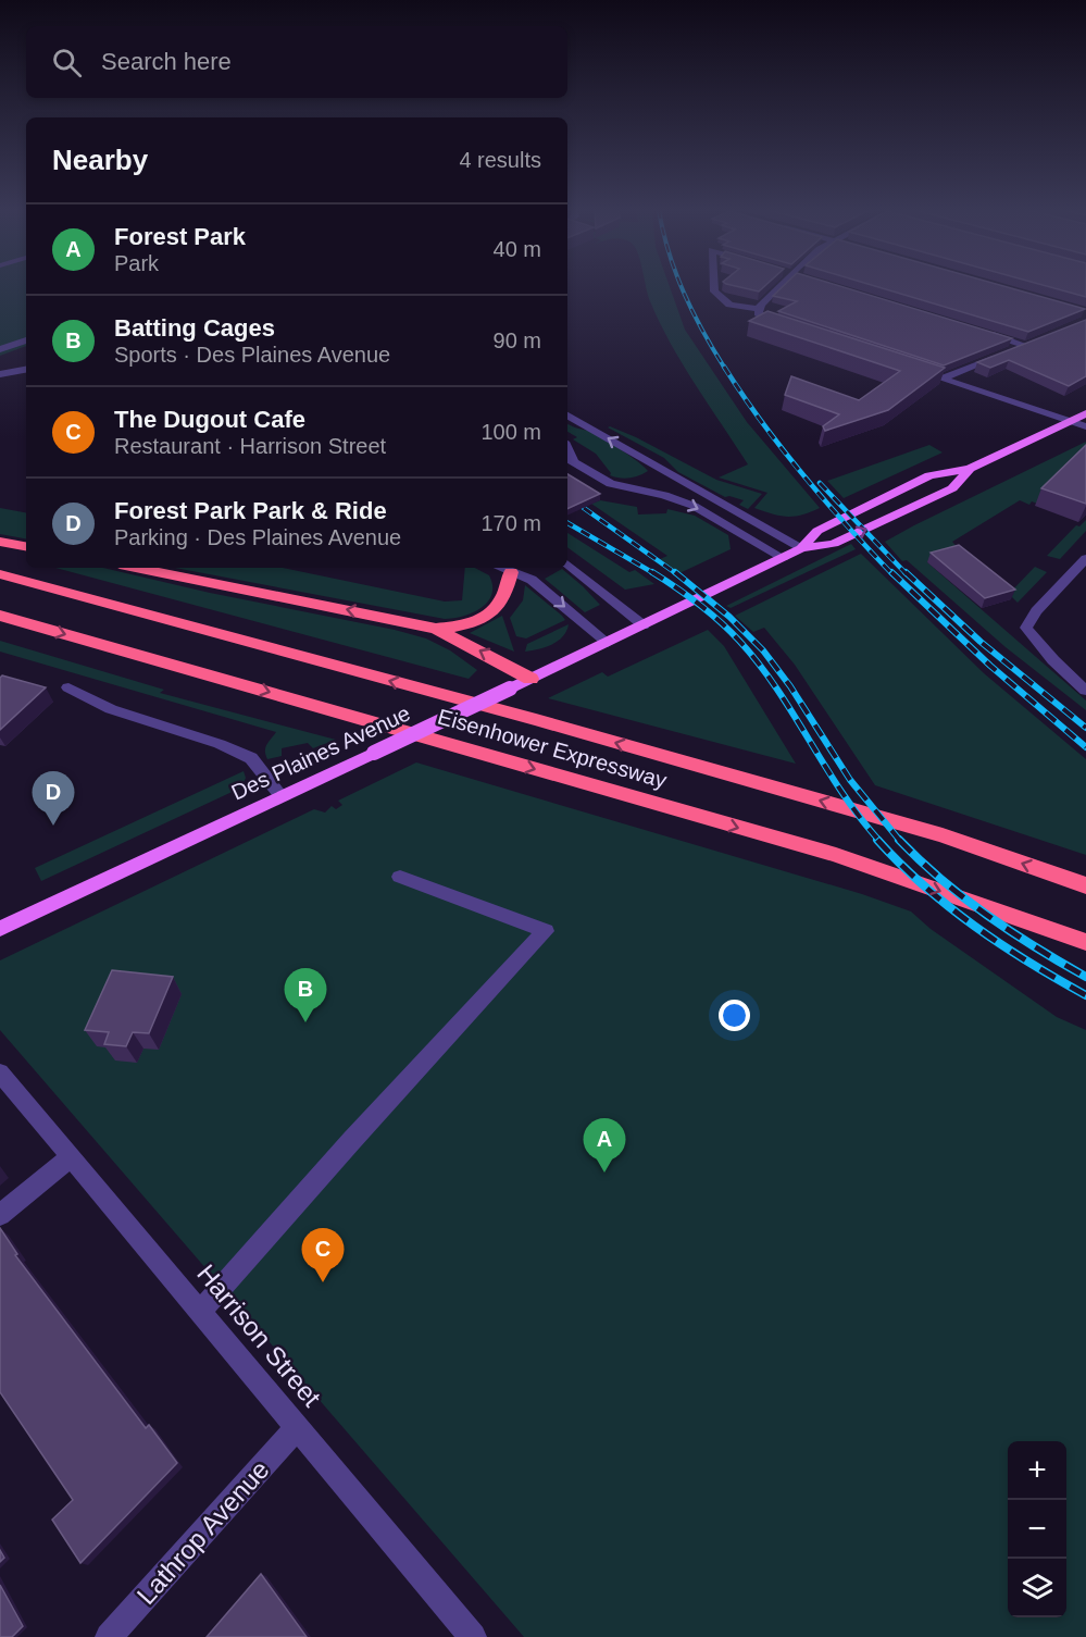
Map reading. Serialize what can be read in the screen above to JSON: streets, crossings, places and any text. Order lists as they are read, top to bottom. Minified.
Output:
{"streets":{"highway":["Eisenhower Expressway"],"main road":["Des Plaines Avenue"],"street":["Harrison Street","Lathrop Avenue"]},"crossings":[["Harrison Street","Lathrop Avenue"]],"page":{"search":"Search here","heading":["Nearby","4 results"],"list":[{"mark":"A","name":"Forest Park","note":"Park","value":"40 m"},{"mark":"B","name":"Batting Cages","note":"Sports · Des Plaines Avenue","value":"90 m"},{"mark":"C","name":"The Dugout Cafe","note":"Restaurant · Harrison Street","value":"100 m"},{"mark":"D","name":"Forest Park Park & Ride","note":"Parking · Des Plaines Avenue","value":"170 m"}],"pins":["D","B","A","C"],"map_buttons":["+","−"]}}
